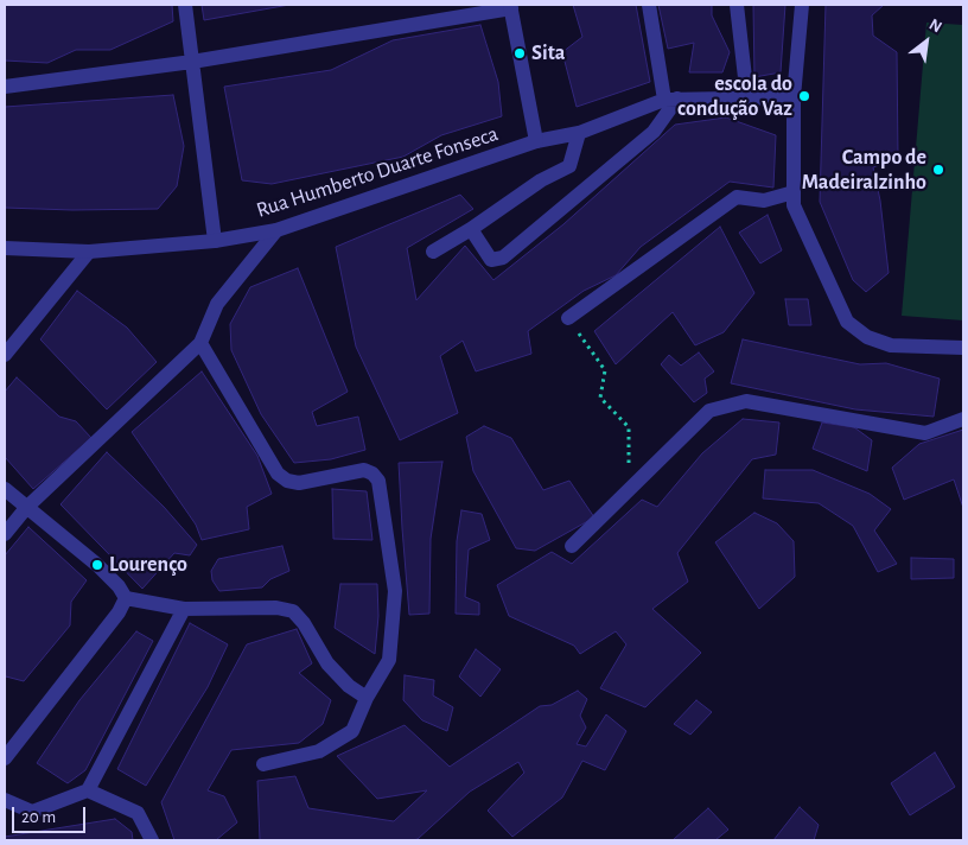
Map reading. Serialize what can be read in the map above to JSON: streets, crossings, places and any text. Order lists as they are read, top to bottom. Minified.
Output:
{"streets":{"street":["Rua Humberto Duarte Fonseca"]},"places":["Sita","escola do condução Vaz","Campo de Madeiralzinho","Lourenço"],"scale_bar":"20 m","north":"top right"}
